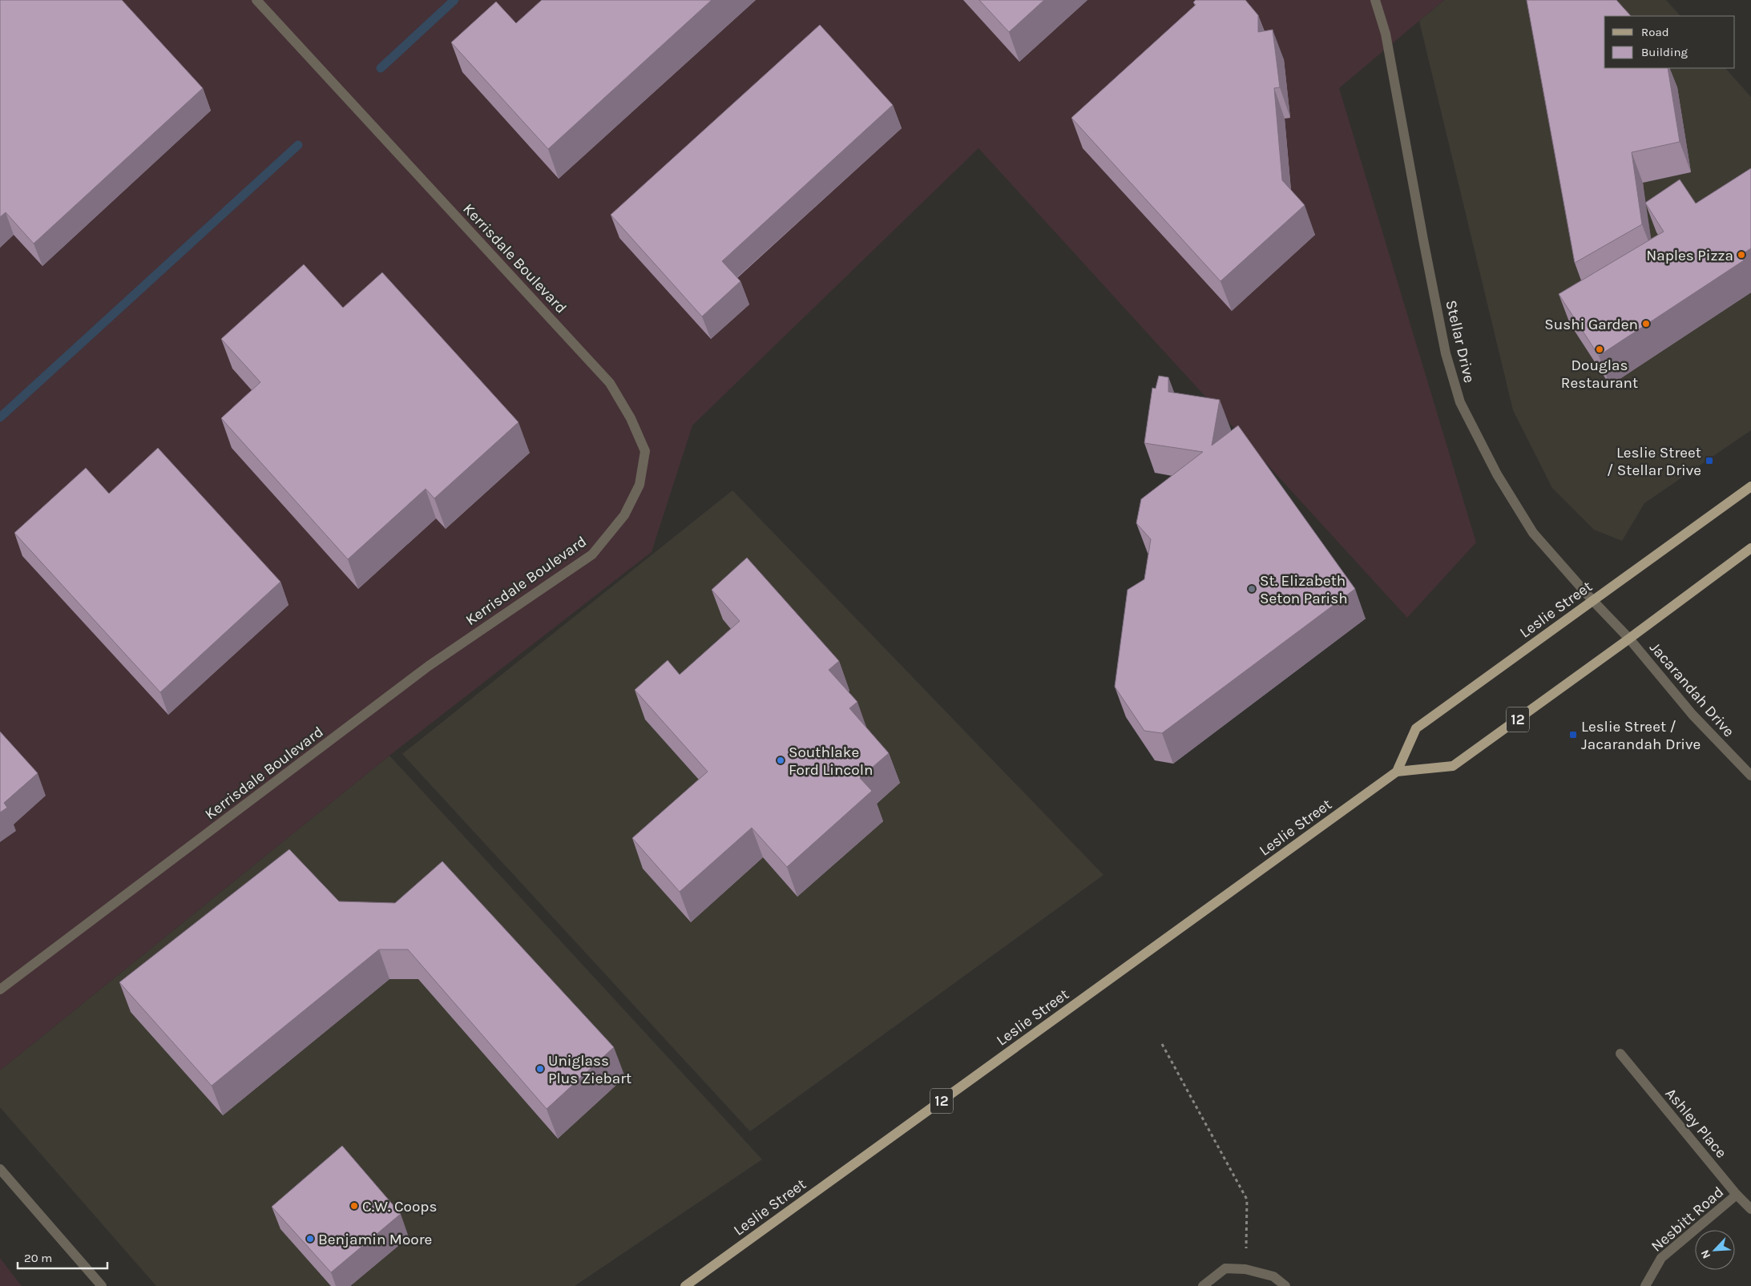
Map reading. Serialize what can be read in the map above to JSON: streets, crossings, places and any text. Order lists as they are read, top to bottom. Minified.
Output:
{"streets":{"main road":["Leslie Street","12"],"street":["Kerrisdale Boulevard","Stellar Drive","Jacarandah Drive","Ashley Place","Nesbitt Road"]},"crossings":[["Stellar Drive","Leslie Street"],["Stellar Drive","Jacarandah Drive"],["Stellar Drive","12"],["Leslie Street","12"],["Jacarandah Drive","12"],["Ashley Place","Nesbitt Road"]],"places":{"other":["Naples Pizza","Sushi Garden","Douglas Restaurant","St. Elizabeth Seton Parish","Southlake Ford Lincoln","Uniglass Plus Ziebart","C.W. Coops","Benjamin Moore"],"transit":["Leslie Street / Stellar Drive","Leslie Street / Jacarandah Drive"]},"legend":["Road","Building"],"scale_bar":"20 m","north":"bottom left"}
